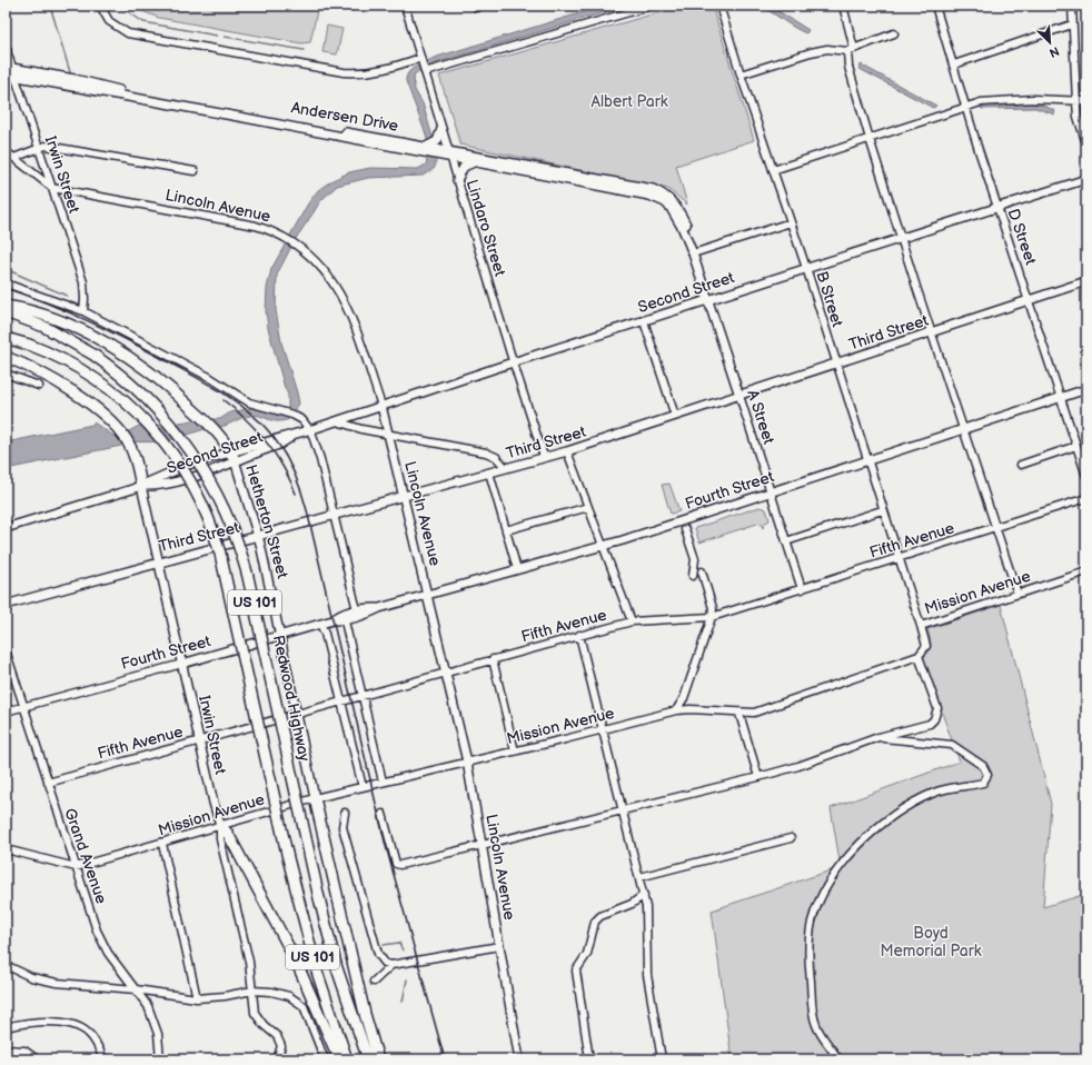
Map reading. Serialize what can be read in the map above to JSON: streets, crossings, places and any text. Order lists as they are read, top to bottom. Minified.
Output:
{"streets":{"highway":["US 101","Redwood Highway"],"main road":["Andersen Drive","Irwin Street","Lincoln Avenue","Second Street","Third Street","A Street","Fourth Street","Hetherton Street"],"street":["Lindaro Street","D Street","B Street","Fifth Avenue","Mission Avenue","Grand Avenue"]},"crossings":[["Andersen Drive","Irwin Street"],["Andersen Drive","Lindaro Street"],["Andersen Drive","A Street"],["Irwin Street","Lincoln Avenue"],["Irwin Street","Second Street"],["Irwin Street","Third Street"],["Irwin Street","Fourth Street"],["Irwin Street","Fifth Avenue"],["Irwin Street","Mission Avenue"],["Lincoln Avenue","Second Street"],["Lincoln Avenue","Third Street"],["Lincoln Avenue","Fourth Street"],["Lincoln Avenue","Fifth Avenue"],["Lincoln Avenue","Mission Avenue"],["Lindaro Street","Second Street"],["Lindaro Street","Third Street"],["D Street","Second Street"],["D Street","Third Street"],["D Street","Fourth Street"],["Second Street","B Street"],["Second Street","A Street"],["Second Street","Hetherton Street"],["B Street","Third Street"],["B Street","Fourth Street"],["B Street","Fifth Avenue"],["B Street","Mission Avenue"],["Third Street","A Street"],["Third Street","Hetherton Street"],["A Street","Fourth Street"],["A Street","Fifth Avenue"],["Fourth Street","Hetherton Street"],["Fourth Street","Grand Avenue"],["Hetherton Street","Fifth Avenue"],["Hetherton Street","Mission Avenue"],["Fifth Avenue","Grand Avenue"],["Mission Avenue","Grand Avenue"]],"parks":["Albert Park","Boyd Memorial Park"],"north":"bottom right"}
